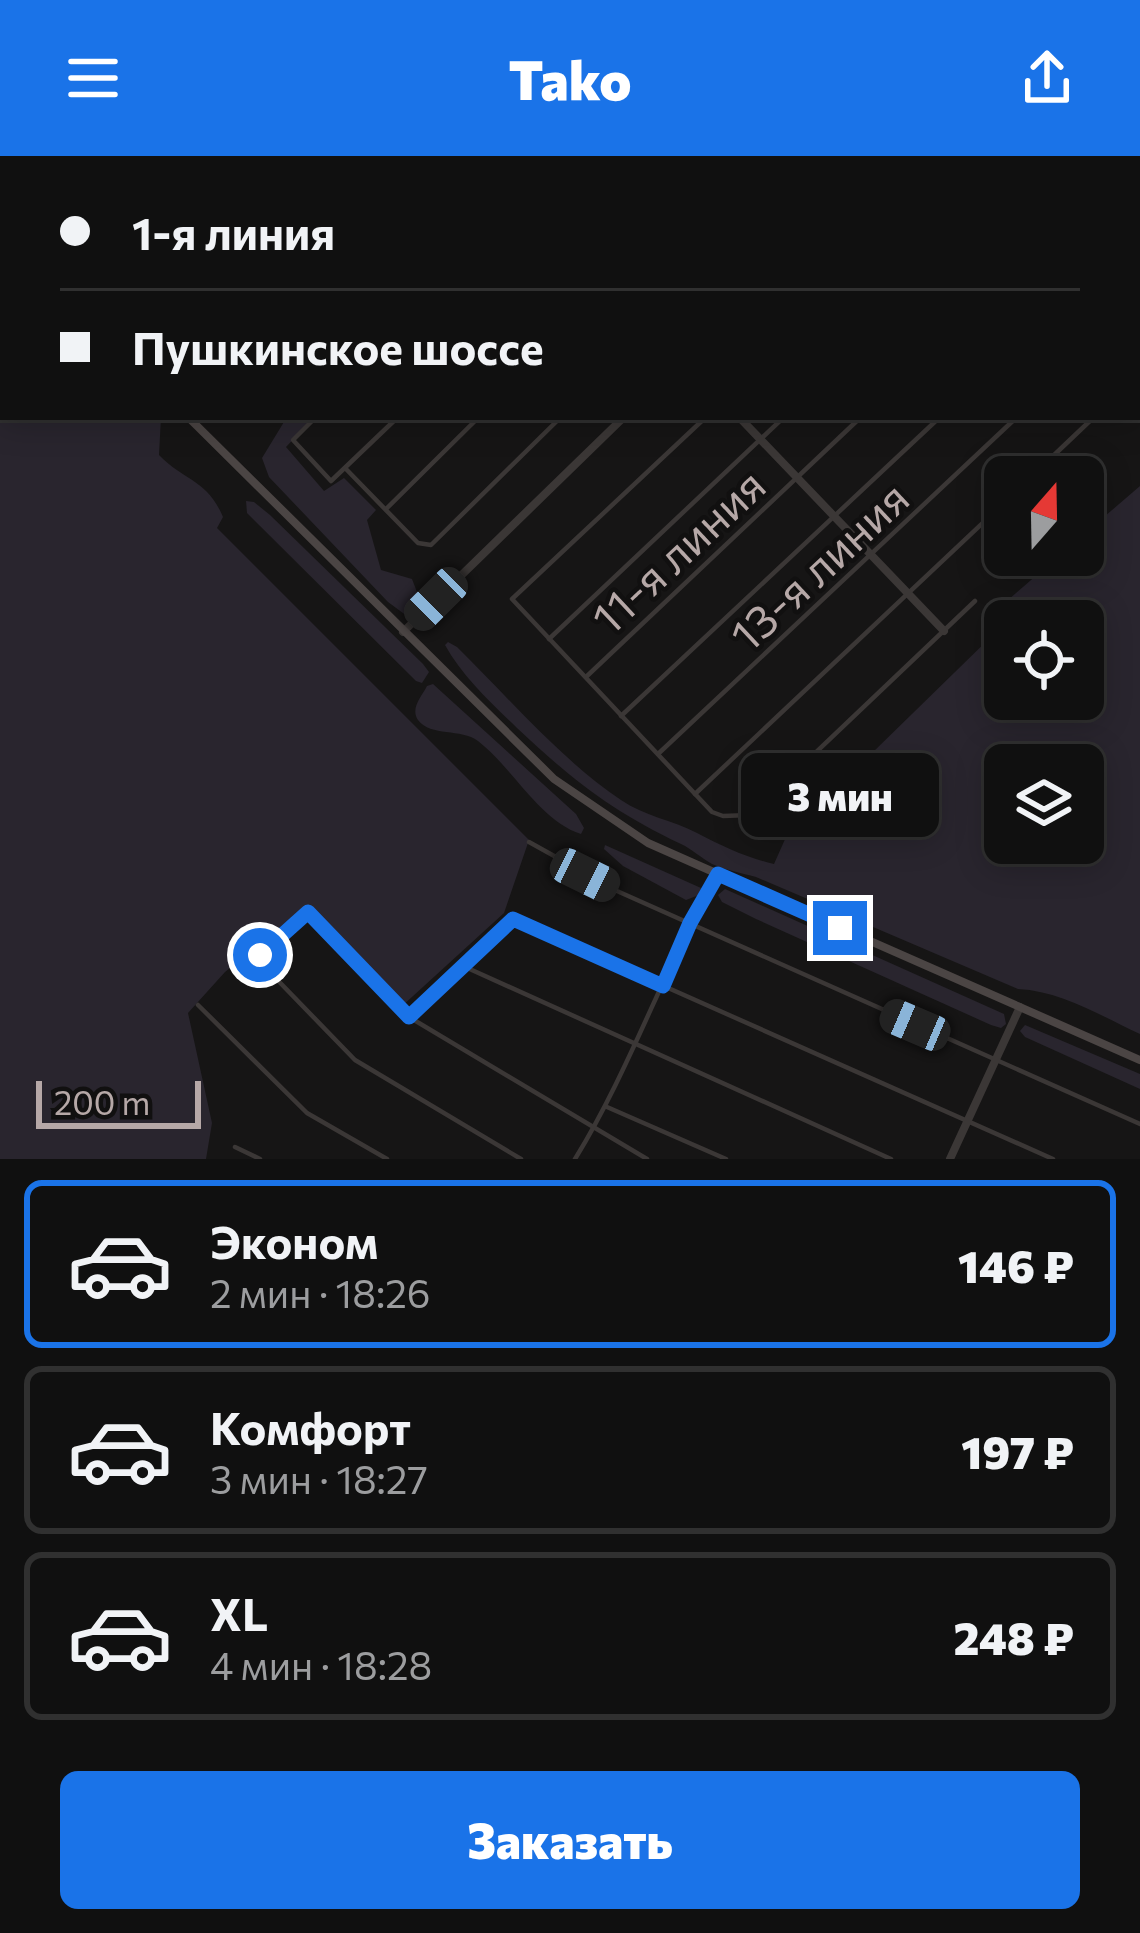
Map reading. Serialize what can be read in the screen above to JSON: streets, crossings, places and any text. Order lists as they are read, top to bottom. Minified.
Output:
{"streets":{"street":["11-я линия","13-я линия"]},"scale_bar":"200 m","north":"top","page":{"header":"Tako","banner":["1-я линия","Пушкинское шоссе"],"bubble":"3 мин","scale":"200 m","list":[{"name":"Эконом","note":"2 мин · 18:26","value":"146 ₽"},{"name":"Комфорт","note":"3 мин · 18:27","value":"197 ₽"},{"name":"XL","note":"4 мин · 18:28","value":"248 ₽"}],"buttons":"Заказать"}}
